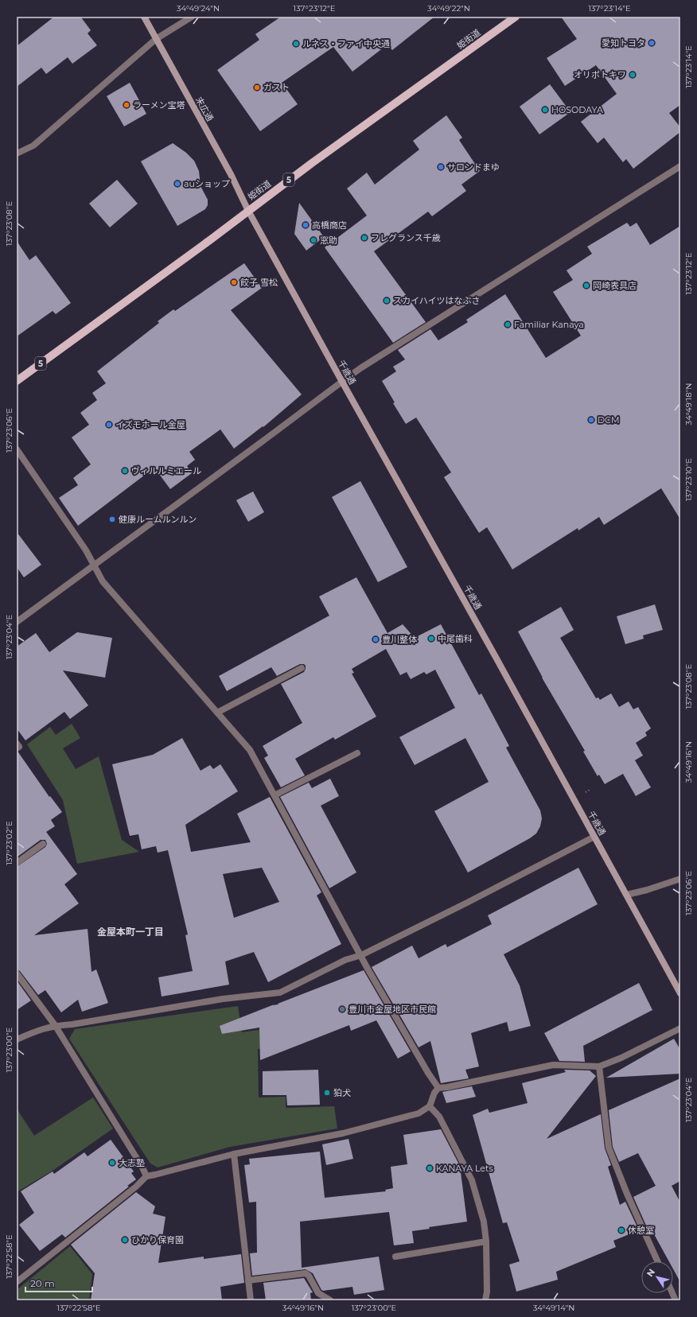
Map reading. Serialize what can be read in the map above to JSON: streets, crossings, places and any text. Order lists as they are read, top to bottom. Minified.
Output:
{"streets":{"main road":["姫街道","5"],"street":["末広通","千歳通"]},"crossings":[["姫街道","末広通"],["姫街道","千歳通"],["末広通","千歳通"]],"districts":["金屋本町一丁目"],"places":["愛知トヨタ","ルネス・ファイ中央通","オリボトキワ","ガスト","ラーメン宝塔","HOSODAYA","サロンドまゆ","auショップ","高橋商店","フレグランス千歳","窓助","餃子 雪松","岡崎表具店","スカイハイツはなぶさ","Familiar Kanaya","DCM","イズモホール金屋","ヴィルルミエール","健康ルームルンルン","中尾歯科","豊川整体","豊川市金屋地区市民館","狛犬","大志塾","KANAYA Lets","休憩室","ひかり保育園"],"scale_bar":"20 m","north":"top left","coordinates":["34°49'24\"N","137°23'12\"E","34°49'22\"N","137°23'14\"E","137°23'08\"E","34°49'18\"N","137°23'06\"E","137°23'10\"E","137°23'04\"E","34°49'16\"N","137°23'02\"E","137°23'00\"E","137°22'58\"E","34°49'14\"N"]}
